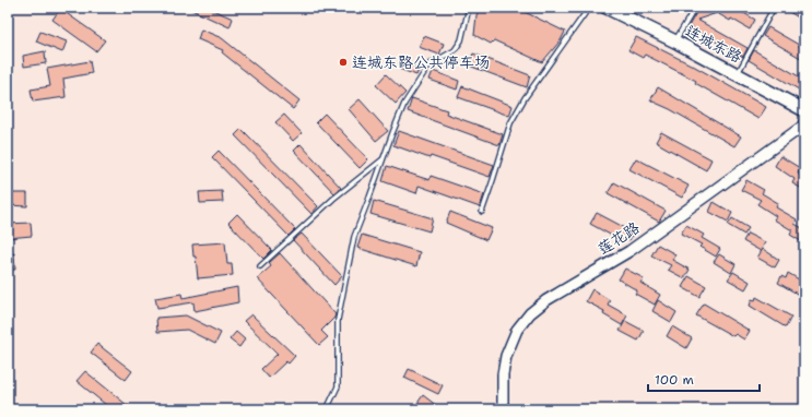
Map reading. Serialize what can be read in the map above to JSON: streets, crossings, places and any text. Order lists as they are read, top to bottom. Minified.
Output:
{"streets":{"main road":["连城东路","莲花路"]},"places":["连城东路公共停车场"],"scale_bar":"100 m"}
